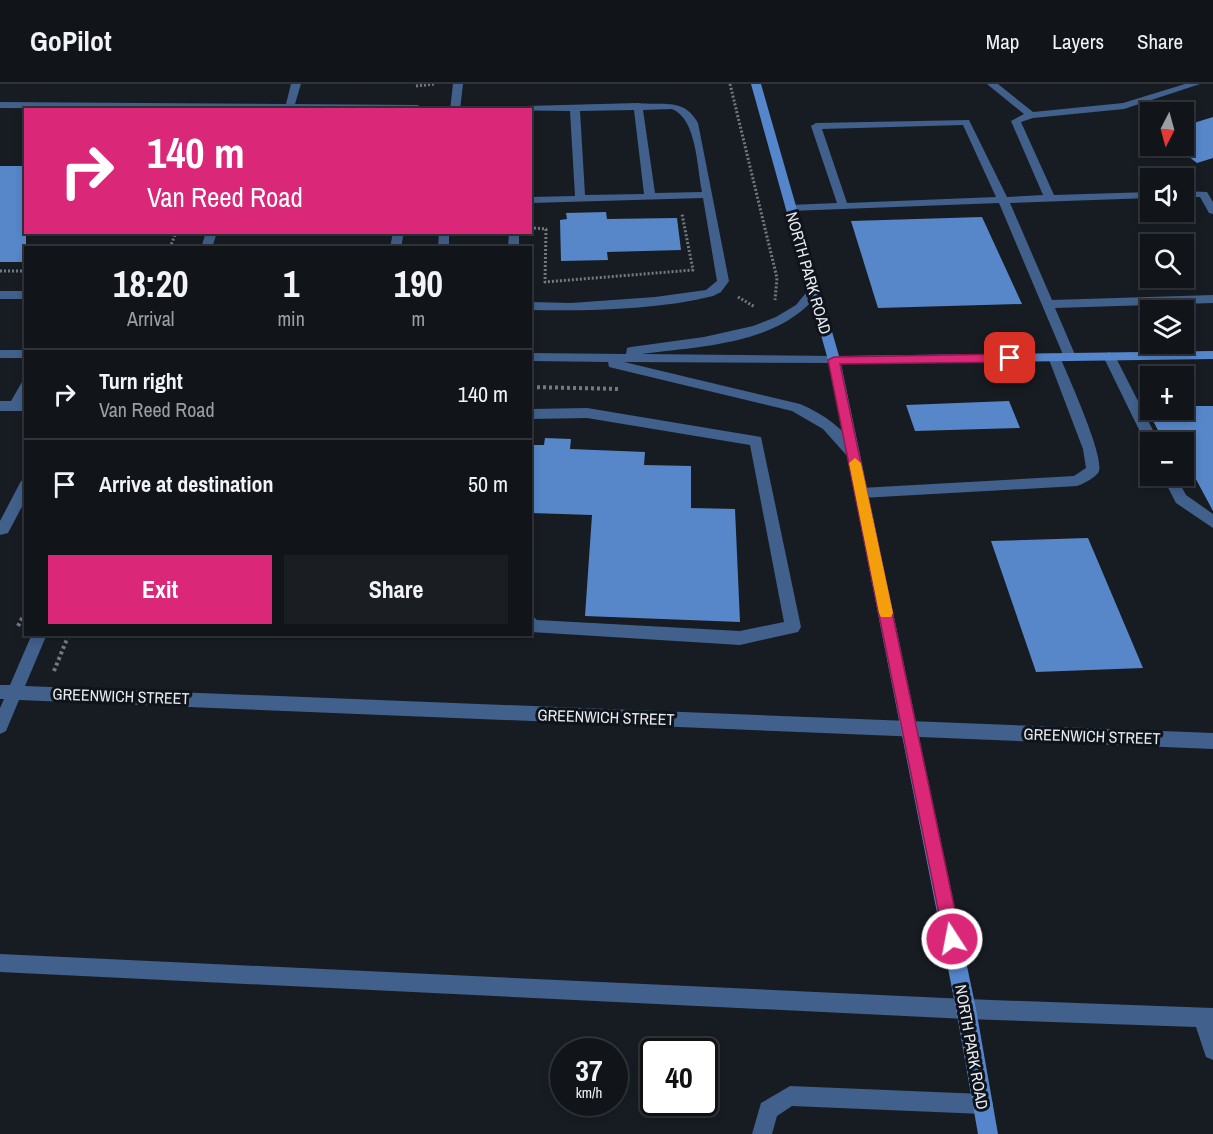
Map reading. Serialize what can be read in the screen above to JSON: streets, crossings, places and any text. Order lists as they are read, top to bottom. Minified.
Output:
{"streets":{"street":["NORTH PARK ROAD","GREENWICH STREET"]},"crossings":[["NORTH PARK ROAD","GREENWICH STREET"]],"north":"bottom","page":{"header":"GoPilot","nav":["Map","Layers","Share"],"map_buttons":["+","−"],"turn":["140 m","Van Reed Road"],"eta":["18:20","Arrival","1","min","190","m"],"list":[{"name":"Turn right","note":"Van Reed Road","value":"140 m"},{"name":"Arrive at destination","value":"50 m"}],"buttons":["Exit","Share"],"speed":"37 km/h","limit":"40"}}
